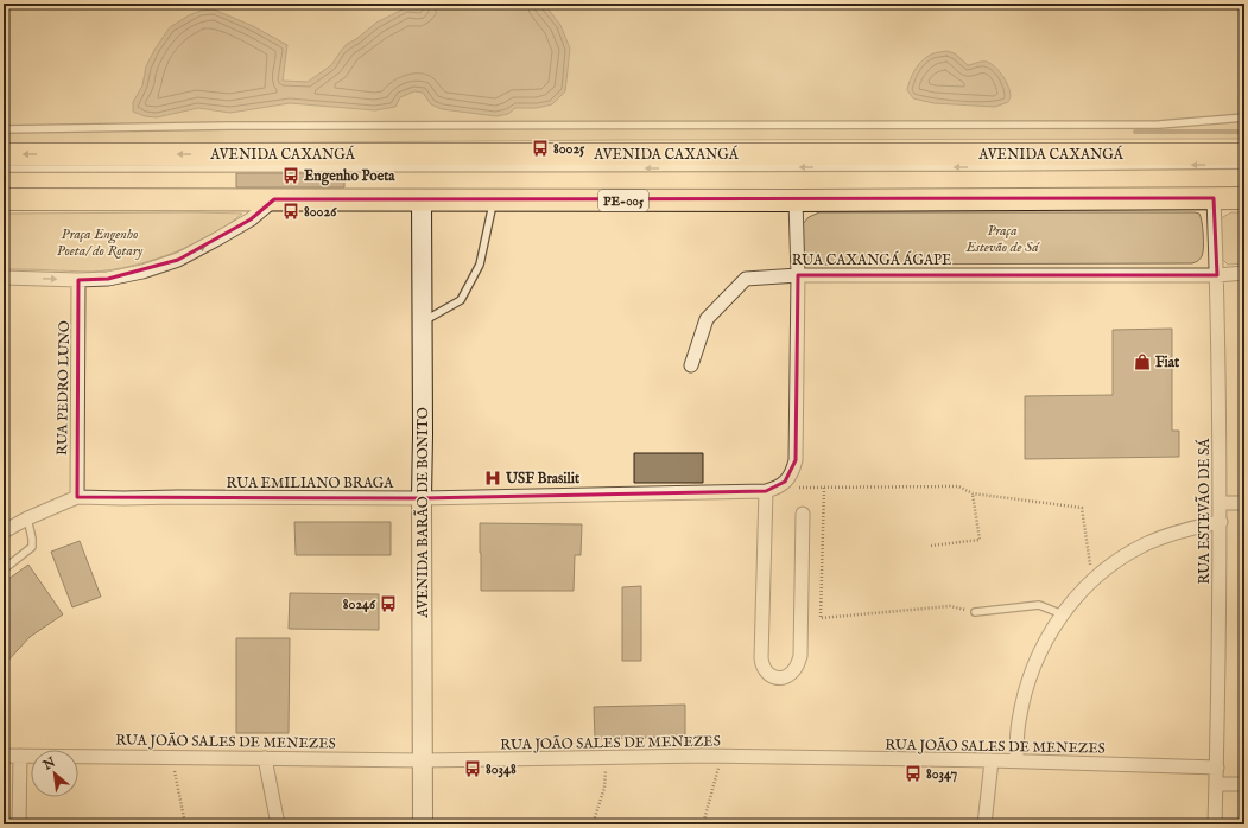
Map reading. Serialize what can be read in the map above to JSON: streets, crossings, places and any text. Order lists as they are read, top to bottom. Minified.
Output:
{"streets":{"main road":["AVENIDA CAXANGÁ","PE-005"],"street":["RUA CAXANGÁ ÁGAPE","RUA PEDRO LUNO","RUA EMILIANO BRAGA","RUA ESTEVÃO DE SÁ","AVENIDA BARÃO DE BONITO","RUA JOÃO SALES DE MENEZES"]},"crossings":[["PE-005","RUA ESTEVÃO DE SÁ"],["PE-005","AVENIDA BARÃO DE BONITO"],["RUA CAXANGÁ ÁGAPE","RUA ESTEVÃO DE SÁ"],["RUA PEDRO LUNO","RUA EMILIANO BRAGA"],["RUA EMILIANO BRAGA","AVENIDA BARÃO DE BONITO"],["RUA ESTEVÃO DE SÁ","RUA JOÃO SALES DE MENEZES"],["AVENIDA BARÃO DE BONITO","RUA JOÃO SALES DE MENEZES"]],"parks":["Praça Estevão de Sá","Praça Engenho Poeta/ do Rotary"],"places":{"bus stop":["80025","Engenho Poeta","80026","80246","80348","80347"],"shop":["Fiat"],"hospital":["USF Brasilit"]},"north":"top left"}
